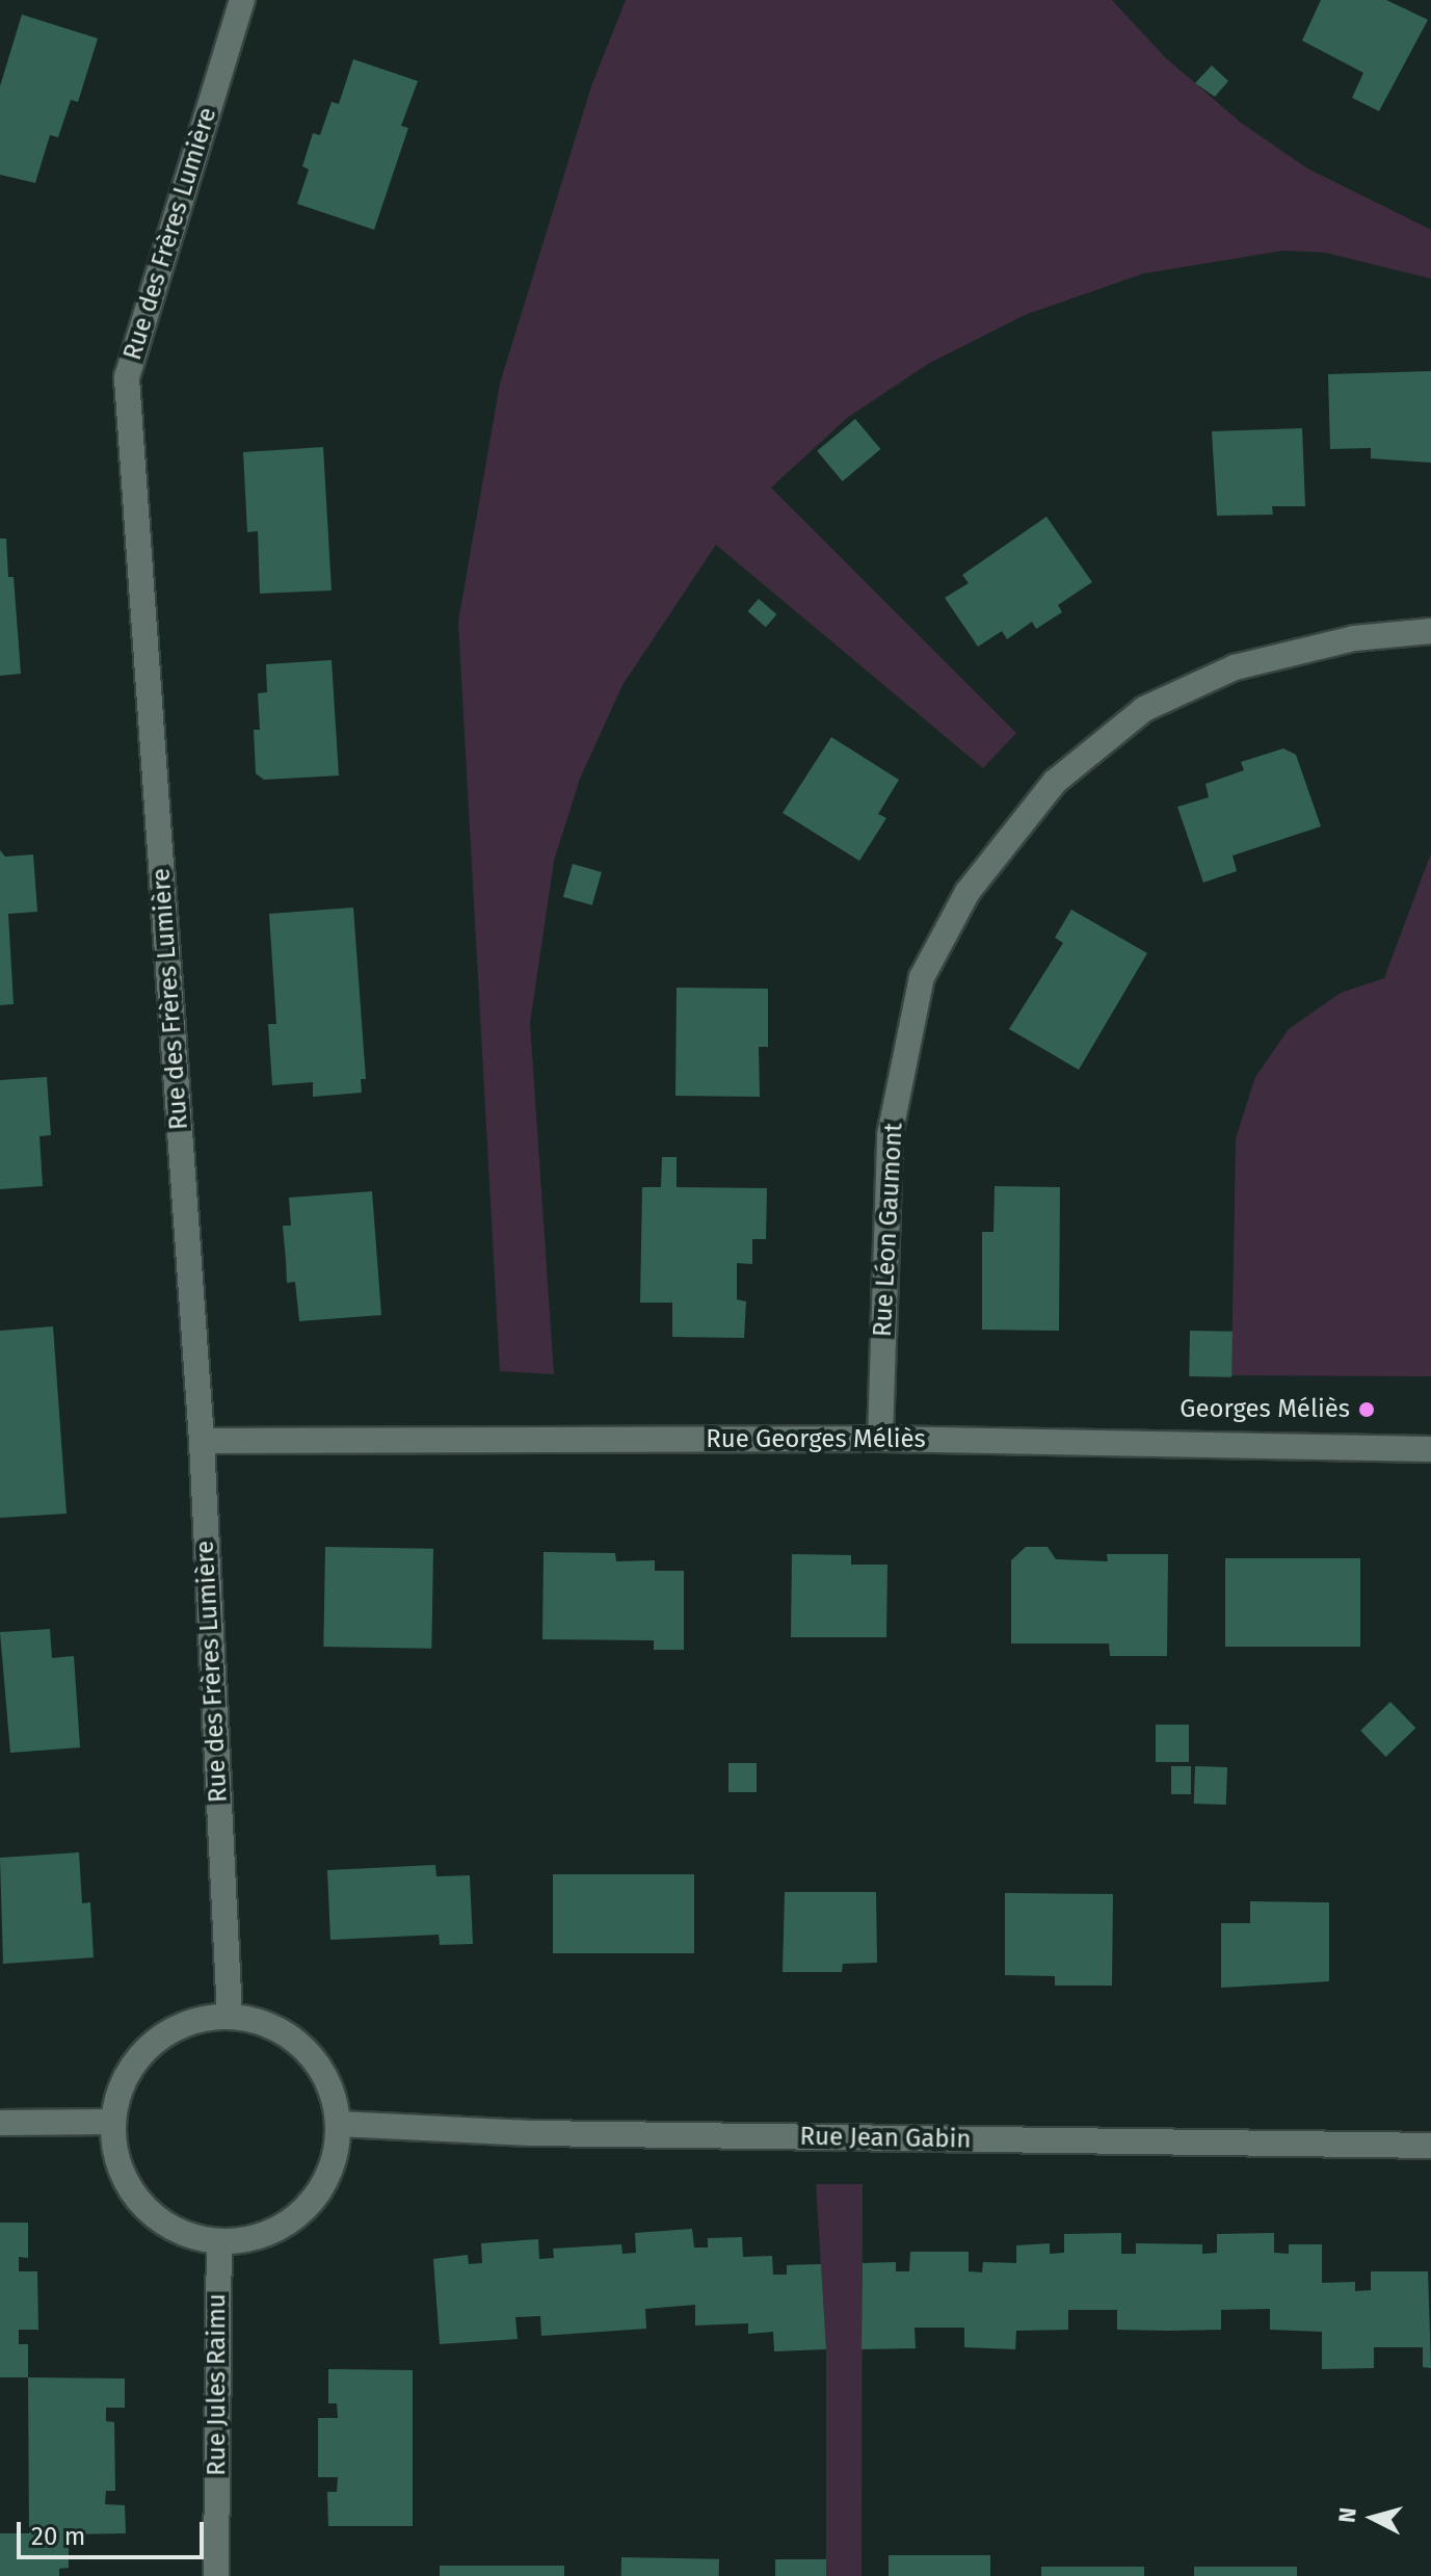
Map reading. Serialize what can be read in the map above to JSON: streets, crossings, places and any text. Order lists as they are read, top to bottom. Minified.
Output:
{"streets":{"street":["Rue des Frères Lumière","Rue Léon Gaumont","Rue Georges Méliès","Rue Jean Gabin","Rue Jules Raimu"]},"crossings":[["Rue des Frères Lumière","Rue Georges Méliès"],["Rue des Frères Lumière","Rue Jean Gabin"],["Rue des Frères Lumière","Rue Jules Raimu"],["Rue Léon Gaumont","Rue Georges Méliès"],["Rue Jean Gabin","Rue Jules Raimu"]],"places":["Georges Méliès"],"scale_bar":"20 m","north":"left"}
